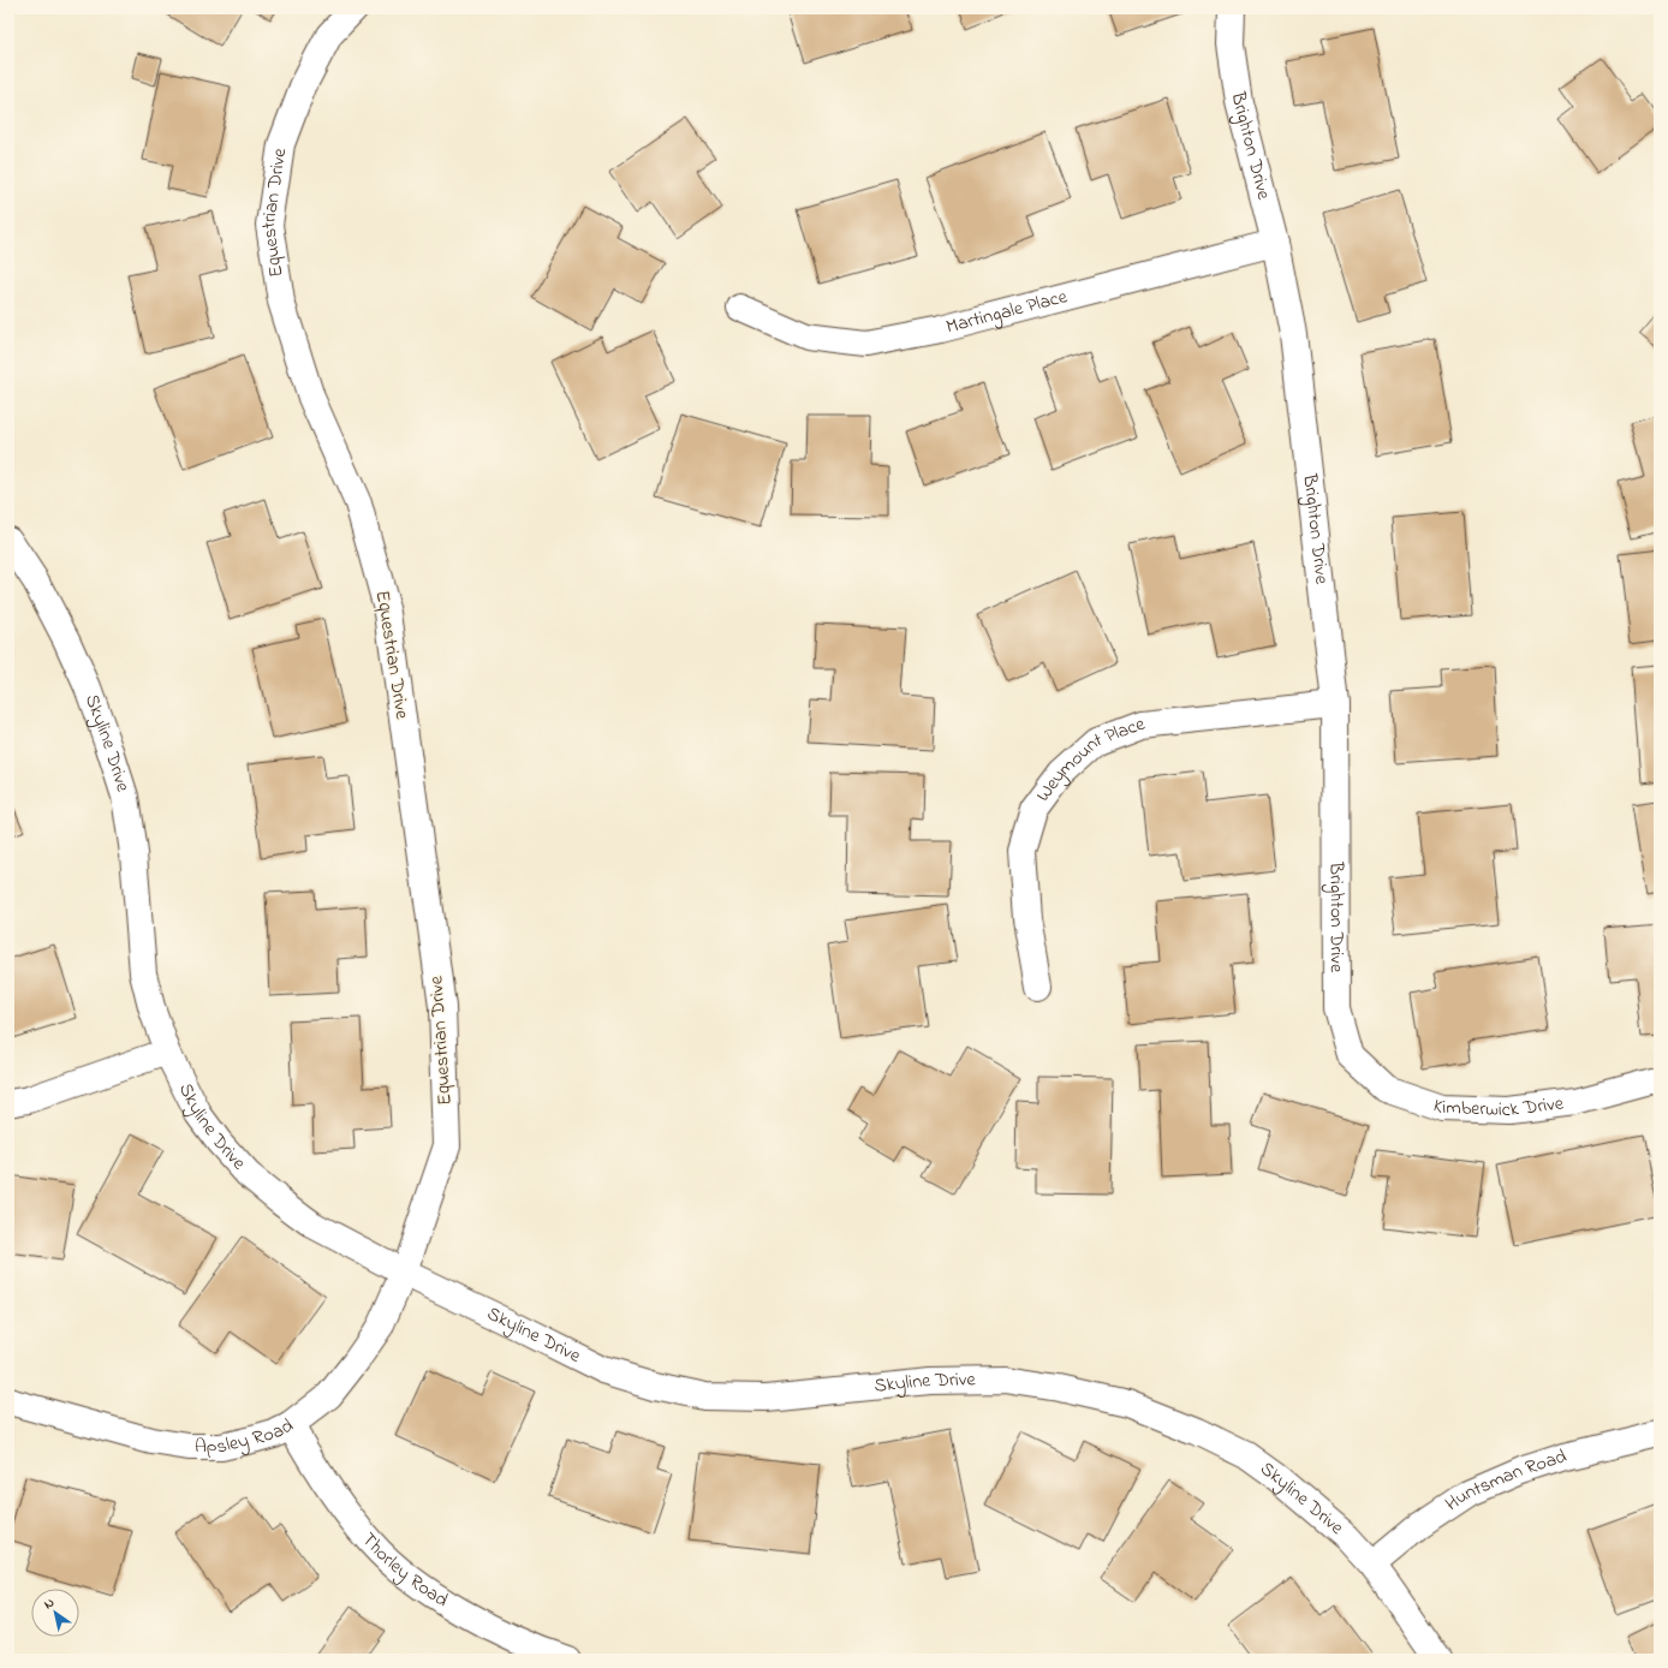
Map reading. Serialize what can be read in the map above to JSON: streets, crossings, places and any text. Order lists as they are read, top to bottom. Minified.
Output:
{"streets":{"street":["Brighton Drive","Equestrian Drive","Martingale Place","Skyline Drive","Weymount Place","Kimberwick Drive","Apsley Road","Huntsman Road","Thorley Road"]},"crossings":[["Brighton Drive","Martingale Place"],["Brighton Drive","Weymount Place"],["Brighton Drive","Kimberwick Drive"],["Equestrian Drive","Skyline Drive"],["Equestrian Drive","Apsley Road"],["Skyline Drive","Apsley Road"],["Skyline Drive","Huntsman Road"],["Apsley Road","Thorley Road"]],"north":"top left"}
